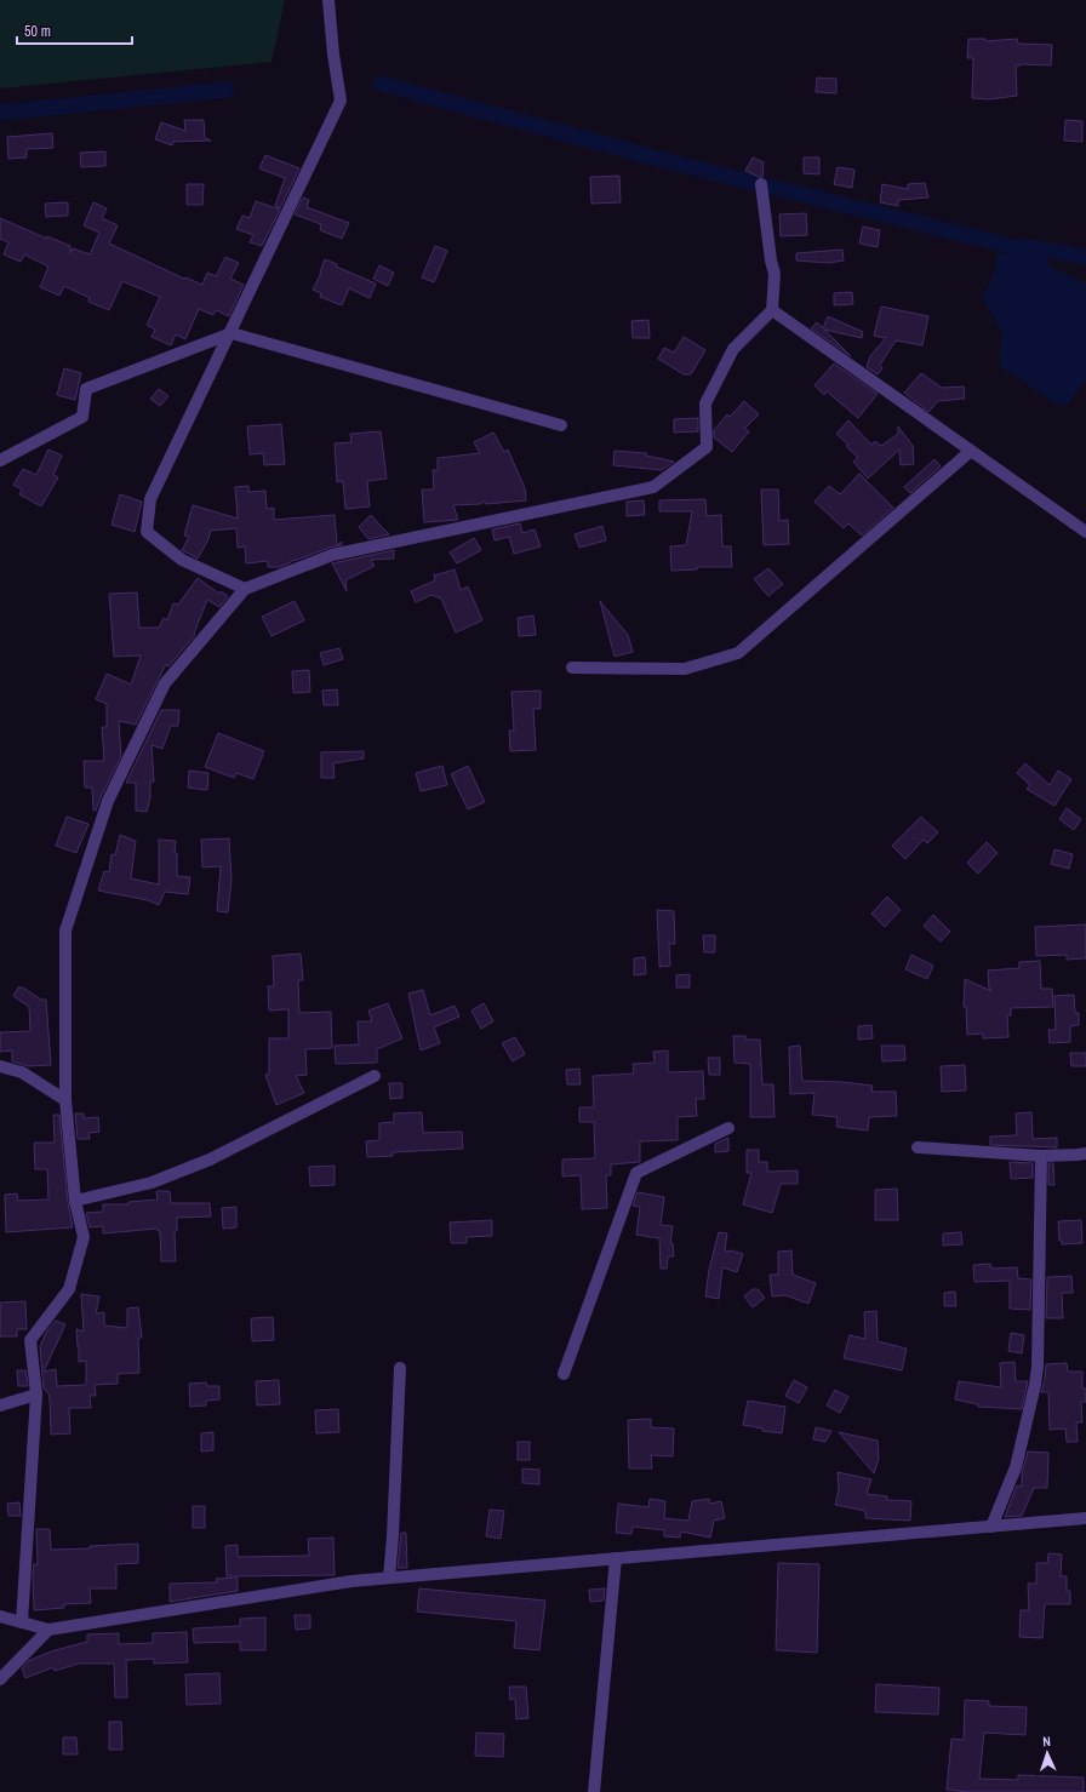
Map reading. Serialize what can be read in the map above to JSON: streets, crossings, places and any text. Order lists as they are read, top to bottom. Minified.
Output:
{"scale_bar":"50 m","north":"top"}
